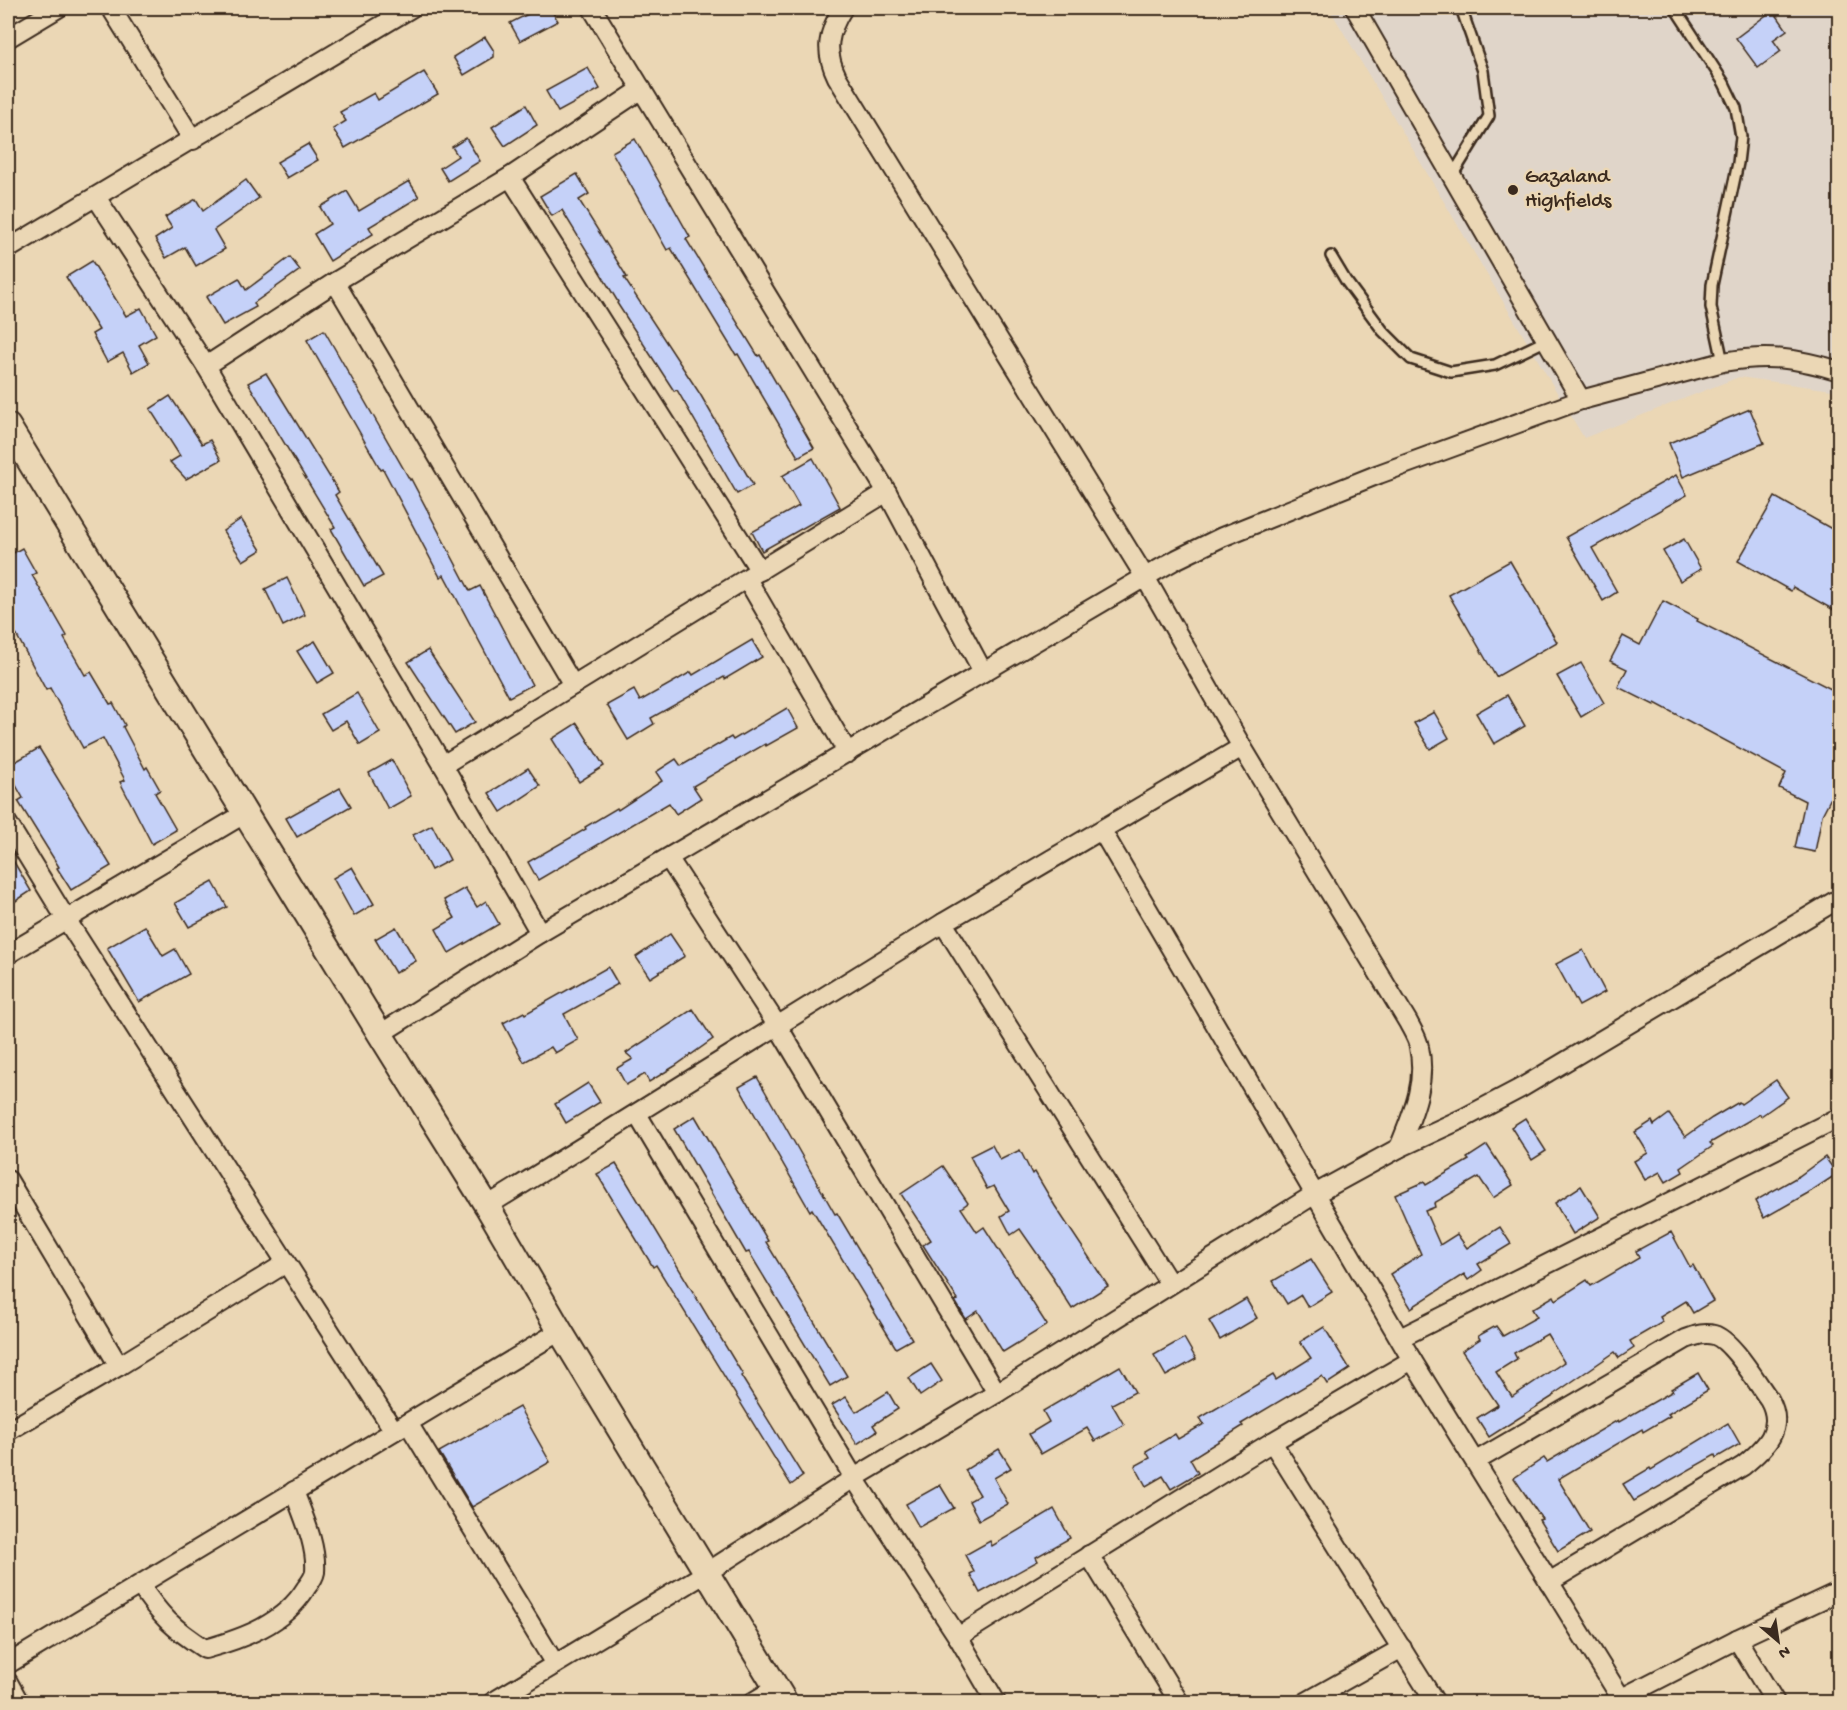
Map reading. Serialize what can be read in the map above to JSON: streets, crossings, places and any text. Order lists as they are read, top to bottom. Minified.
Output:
{"places":["Gazaland Highfields"],"north":"bottom right"}
